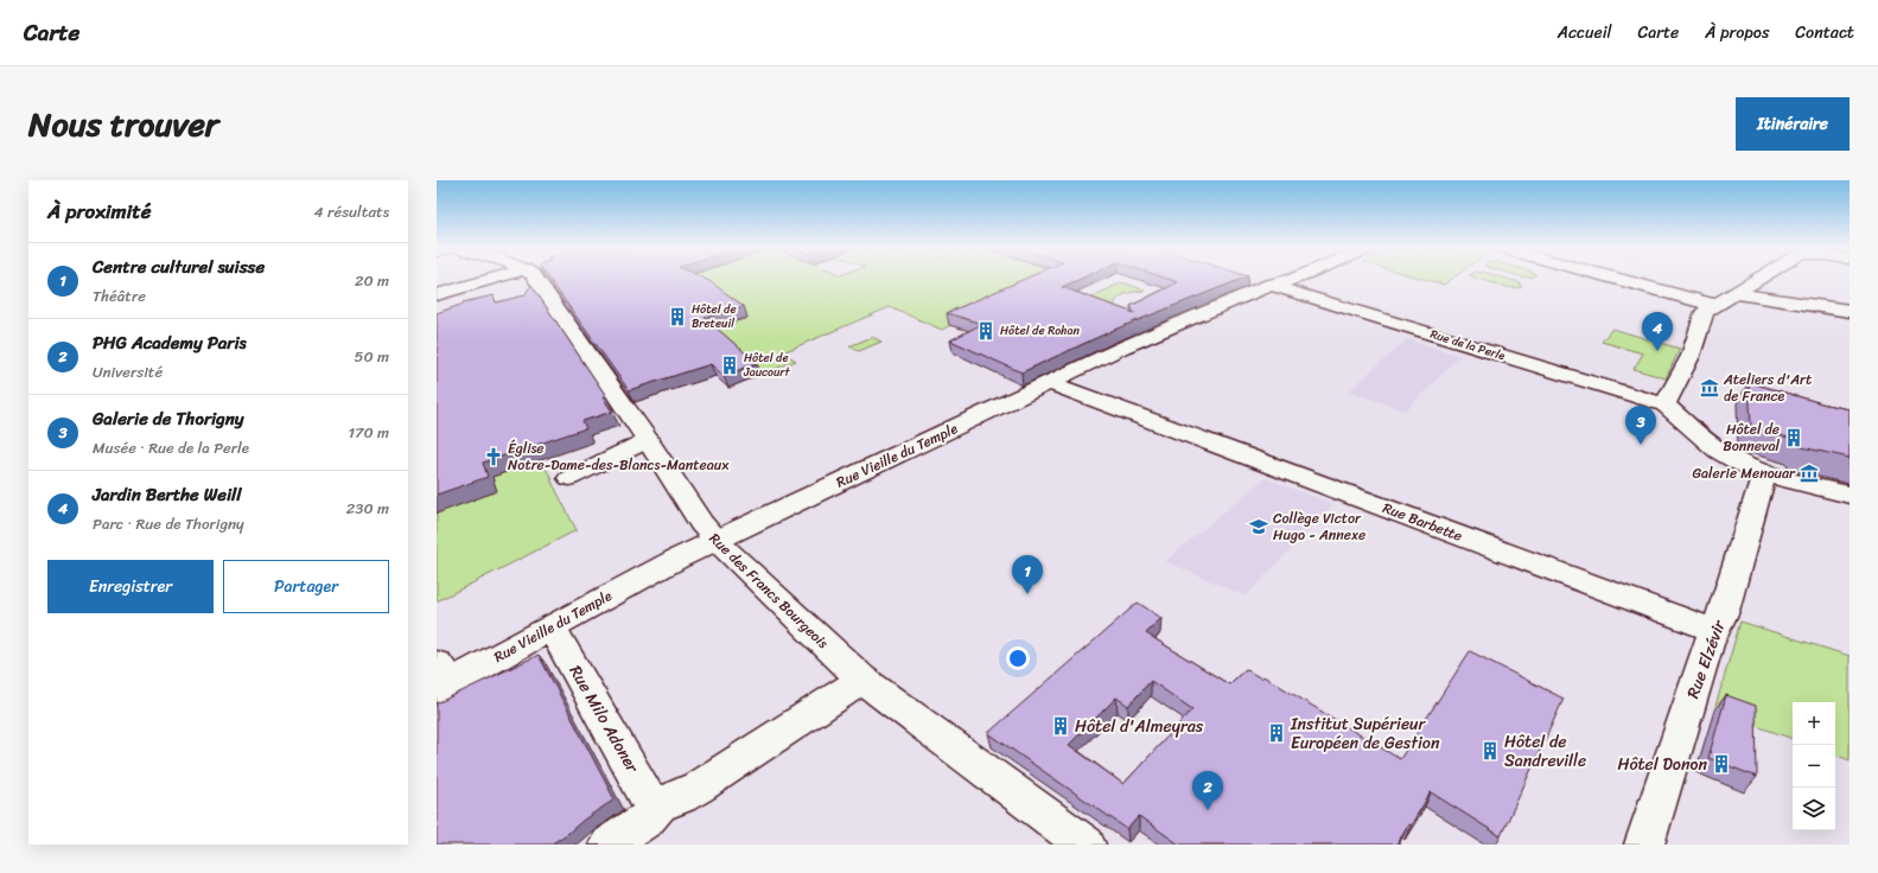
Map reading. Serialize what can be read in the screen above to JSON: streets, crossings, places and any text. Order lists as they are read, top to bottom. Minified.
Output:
{"streets":{"street":["Rue de la Perle","Rue Vieille du Temple","Rue Barbette","Rue des Francs Bourgeois","Rue Elzévir","Rue Milo Adoner"]},"crossings":[["Rue de la Perle","Rue Vieille du Temple"],["Rue Vieille du Temple","Rue Barbette"],["Rue Vieille du Temple","Rue des Francs Bourgeois"],["Rue Vieille du Temple","Rue Milo Adoner"],["Rue Barbette","Rue Elzévir"]],"places":{"building":["Hôtel de Breteuil","Hôtel de Rohan","Hôtel de Jaucourt","Hôtel de Bonneval","Hôtel d'Almeyras","Institut Supérieur Européen de Gestion","Hôtel de Sandreville","Hôtel Donon"],"museum":["Ateliers d'Art de France","Galerie Menouar"],"church":["Église Notre-Dame-des-Blancs-Manteaux"],"school or university":["Collège Victor Hugo - Annexe"]},"page":{"header":"Carte","nav":["Accueil","Carte","À propos","Contact"],"title":"Nous trouver","buttons":["Itinéraire",["Enregistrer","Partager"]],"heading":["À proximité","4 résultats"],"list":[{"mark":"1","name":"Centre culturel suisse","note":"Théâtre","value":"20 m"},{"mark":"2","name":"PHG Academy Paris","note":"Université","value":"50 m"},{"mark":"3","name":"Galerie de Thorigny","note":"Musée · Rue de la Perle","value":"170 m"},{"mark":"4","name":"Jardin Berthe Weill","note":"Parc · Rue de Thorigny","value":"230 m"}],"pins":["4","3","1","2"],"map_buttons":["+","−"]}}
